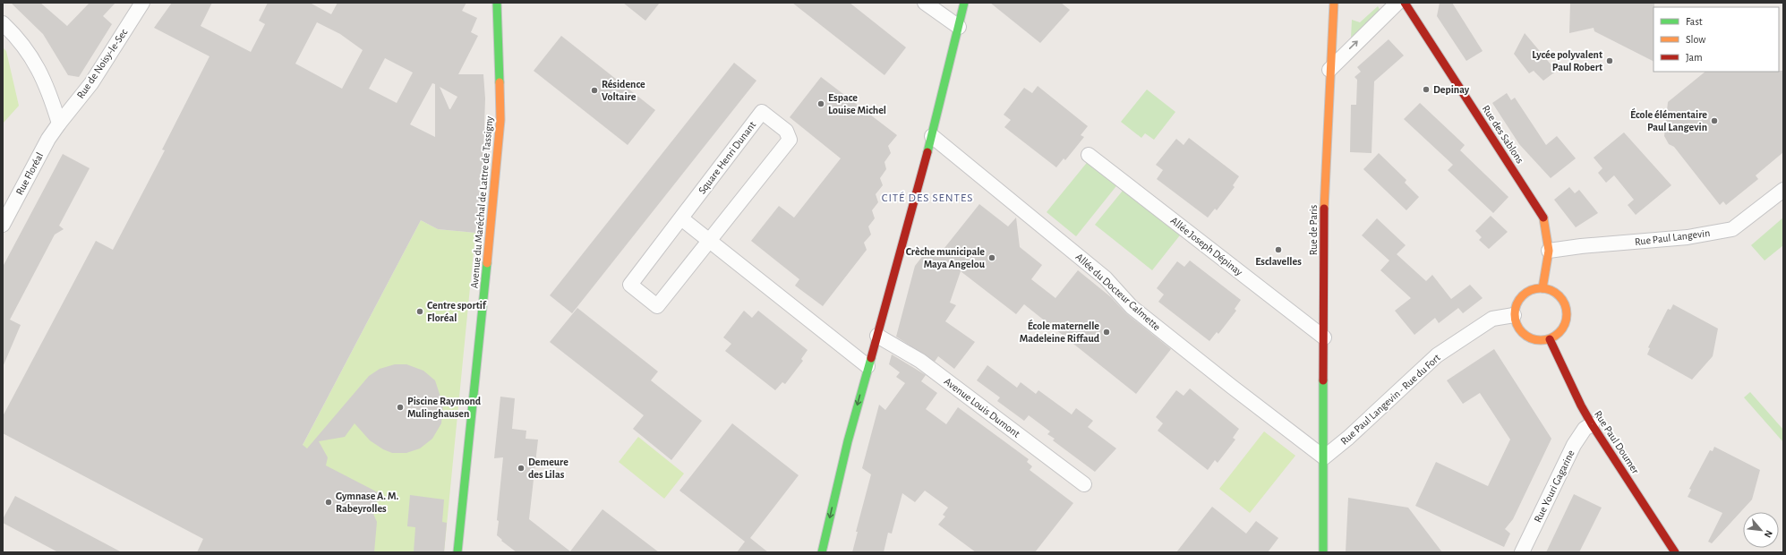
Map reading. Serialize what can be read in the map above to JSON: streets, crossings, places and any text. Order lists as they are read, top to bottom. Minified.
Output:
{"streets":{"street":["Rue de Noisy-le-Sec","Rue des Sablons","Square Henri Dunant","Rue Floréal","Avenue du Maréchal de Lattre de Tassigny","Rue de Paris","Rue Paul Langevin","Allée Joseph Dépinay","Allée du Docteur Calmette","Rue Paul Langevin - Rue du Fort","Avenue Louis Dumont","Rue Paul Doumer","Rue Youri Gagarine"]},"crossings":[["Rue de Noisy-le-Sec","Rue Floréal"],["Rue des Sablons","Rue Paul Langevin"],["Rue des Sablons","Rue Paul Langevin - Rue du Fort"],["Rue des Sablons","Rue Paul Doumer"],["Rue de Paris","Allée Joseph Dépinay"],["Rue de Paris","Allée du Docteur Calmette"],["Rue de Paris","Rue Paul Langevin - Rue du Fort"],["Allée du Docteur Calmette","Rue Paul Langevin - Rue du Fort"],["Rue Paul Langevin - Rue du Fort","Rue Paul Doumer"],["Rue Paul Doumer","Rue Youri Gagarine"]],"districts":["CITÉ DES SENTES"],"places":["Lycée polyvalent Paul Robert","Depinay","Résidence Voltaire","Espace Louise Michel","École élémentaire Paul Langevin","Esclavelles","Crèche municipale Maya Angelou","Centre sportif Floréal","École maternelle Madeleine Riffaud","Piscine Raymond Mulinghausen","Demeure des Lilas","Gymnase A. M. Rabeyrolles"],"legend":["Fast","Slow","Jam"],"north":"bottom right"}
